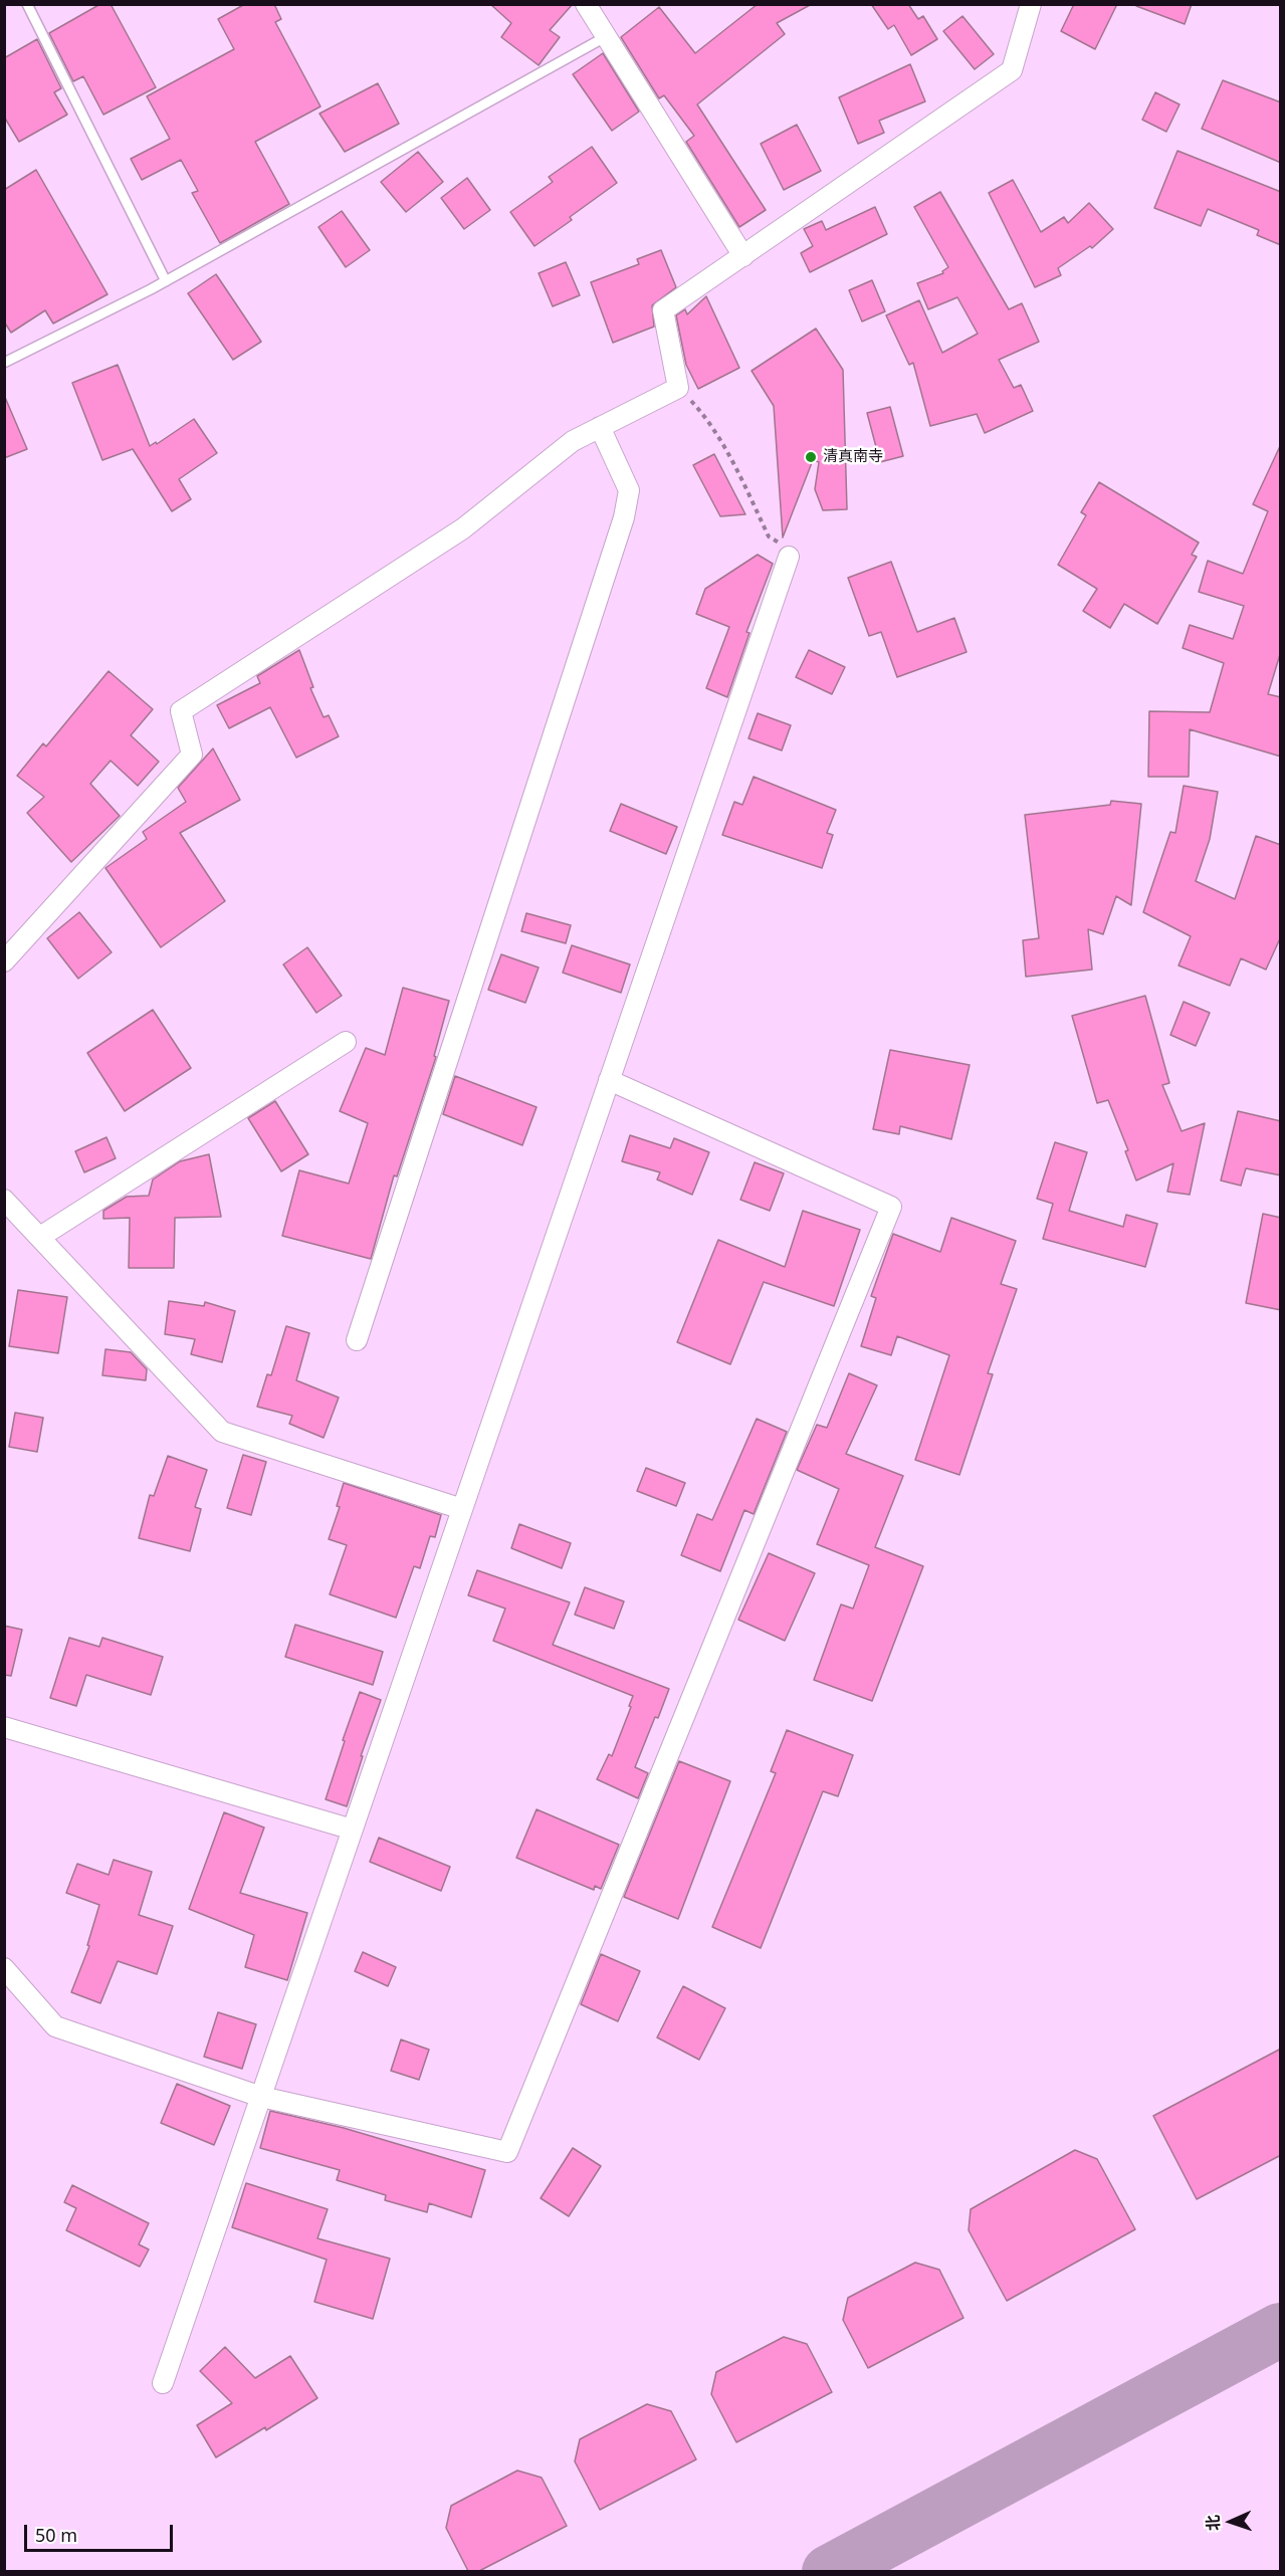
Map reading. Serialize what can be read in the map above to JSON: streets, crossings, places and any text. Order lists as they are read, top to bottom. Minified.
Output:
{"places":["清真南寺"],"scale_bar":"50 m","north":"left"}
